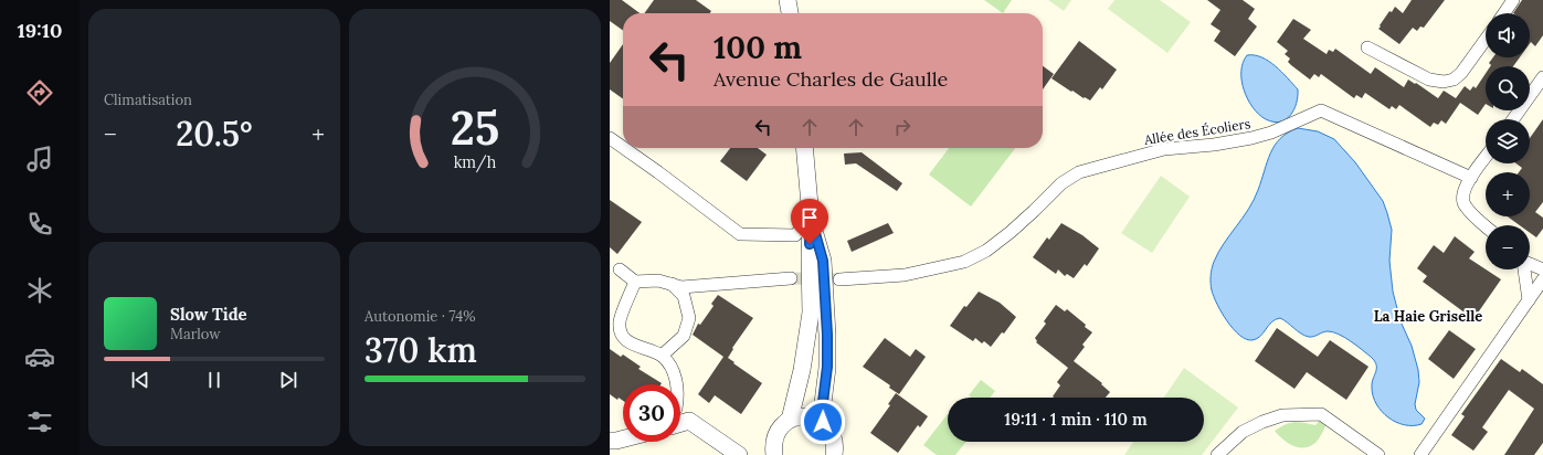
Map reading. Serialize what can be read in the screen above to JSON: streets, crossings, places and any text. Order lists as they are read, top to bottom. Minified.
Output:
{"streets":{"street":["Allée des Écoliers"]},"districts":["La Haie Griselle"],"page":{"tabs":"19:10","tile":["Climatisation",["Autonomie · 74%","370 km"]],"map_buttons":["+","−"],"turn":["100 m","Avenue Charles de Gaulle"],"heat":["−","20.5°","+"],"song":["Slow Tide","Marlow"],"limit":"30","trip":"19:11 · 1 min · 110 m","gauge":["25","km/h"]}}
